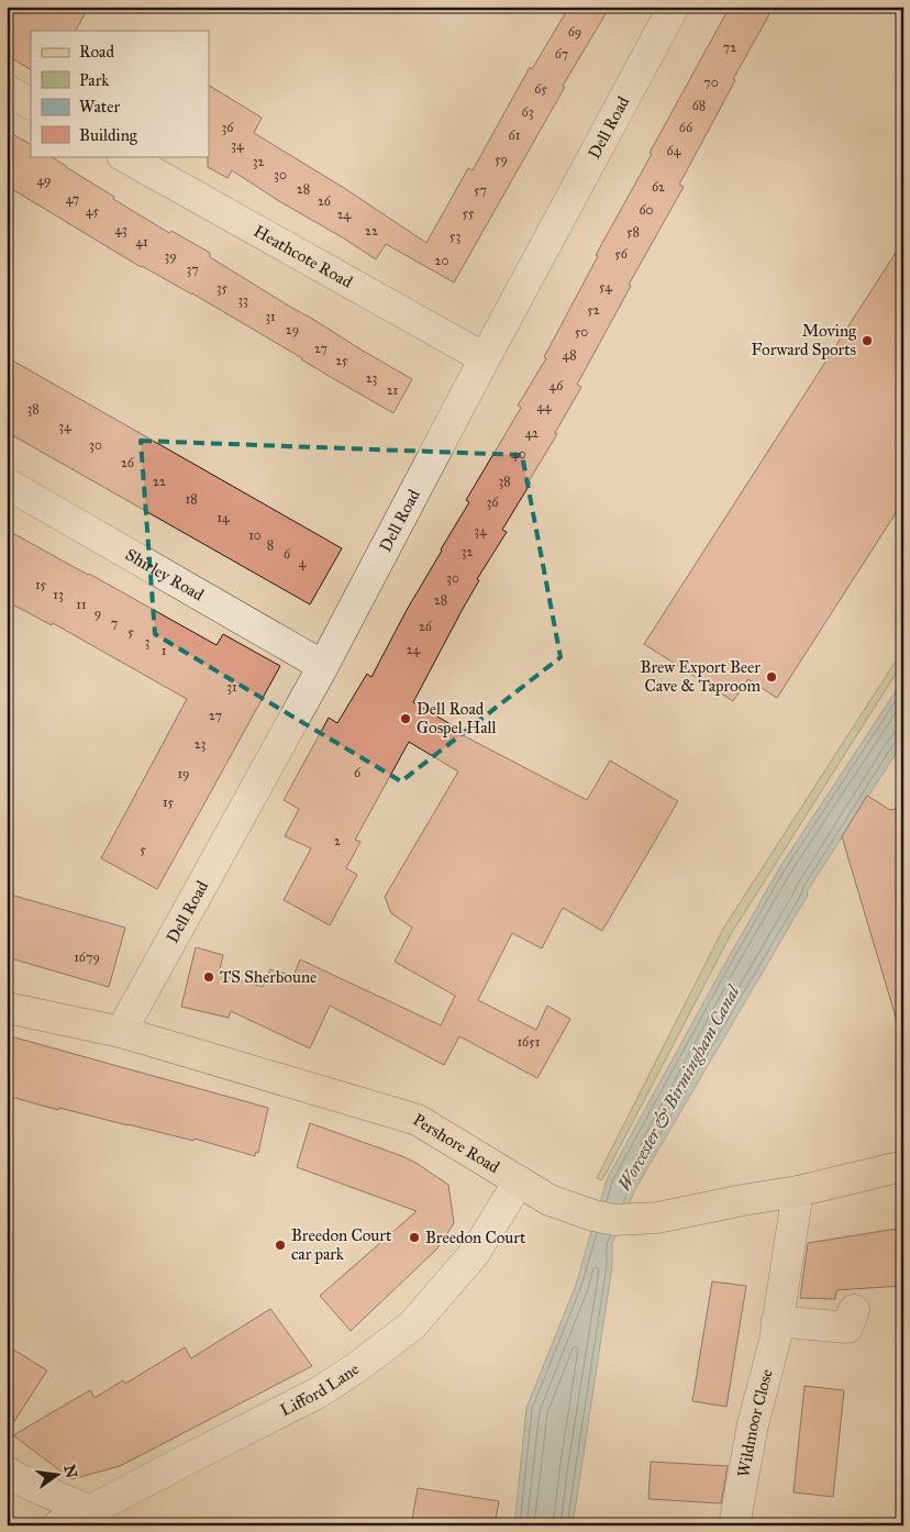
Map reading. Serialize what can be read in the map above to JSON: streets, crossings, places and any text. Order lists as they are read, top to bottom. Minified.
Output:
{"streets":{"main road":["Pershore Road"],"street":["Dell Road","Heathcote Road","Shirley Road","Lifford Lane","Wildmoor Close"]},"crossings":[["Dell Road","Heathcote Road"],["Dell Road","Shirley Road"],["Dell Road","Pershore Road"],["Pershore Road","Lifford Lane"],["Pershore Road","Wildmoor Close"]],"water":["Worcester & Birmingham Canal"],"places":["Moving Forward Sports","Brew Export Beer Cave & Taproom","Dell Road Gospel Hall","TS Sherboune","Breedon Court","Breedon Court car park"],"house_numbers":["69","72","67","70","65","68","63","36","66","61","34","64","59","32","30","49","62","28","57","47","26","60","45","55","24","43","22","58","53","41","56","39","20","37","54","35","33","52","31","29","50","27","48","25","23","46","21","44","38","34","42","30","40","26","22","38","18","36","14","34","10","8","32","6","4","30","15","13","28","11","9","7","26","5","3","24","1","31","27","23","6","19","15","2","5","1679","1651"],"legend":["Road","Park","Water","Building"],"north":"right"}
